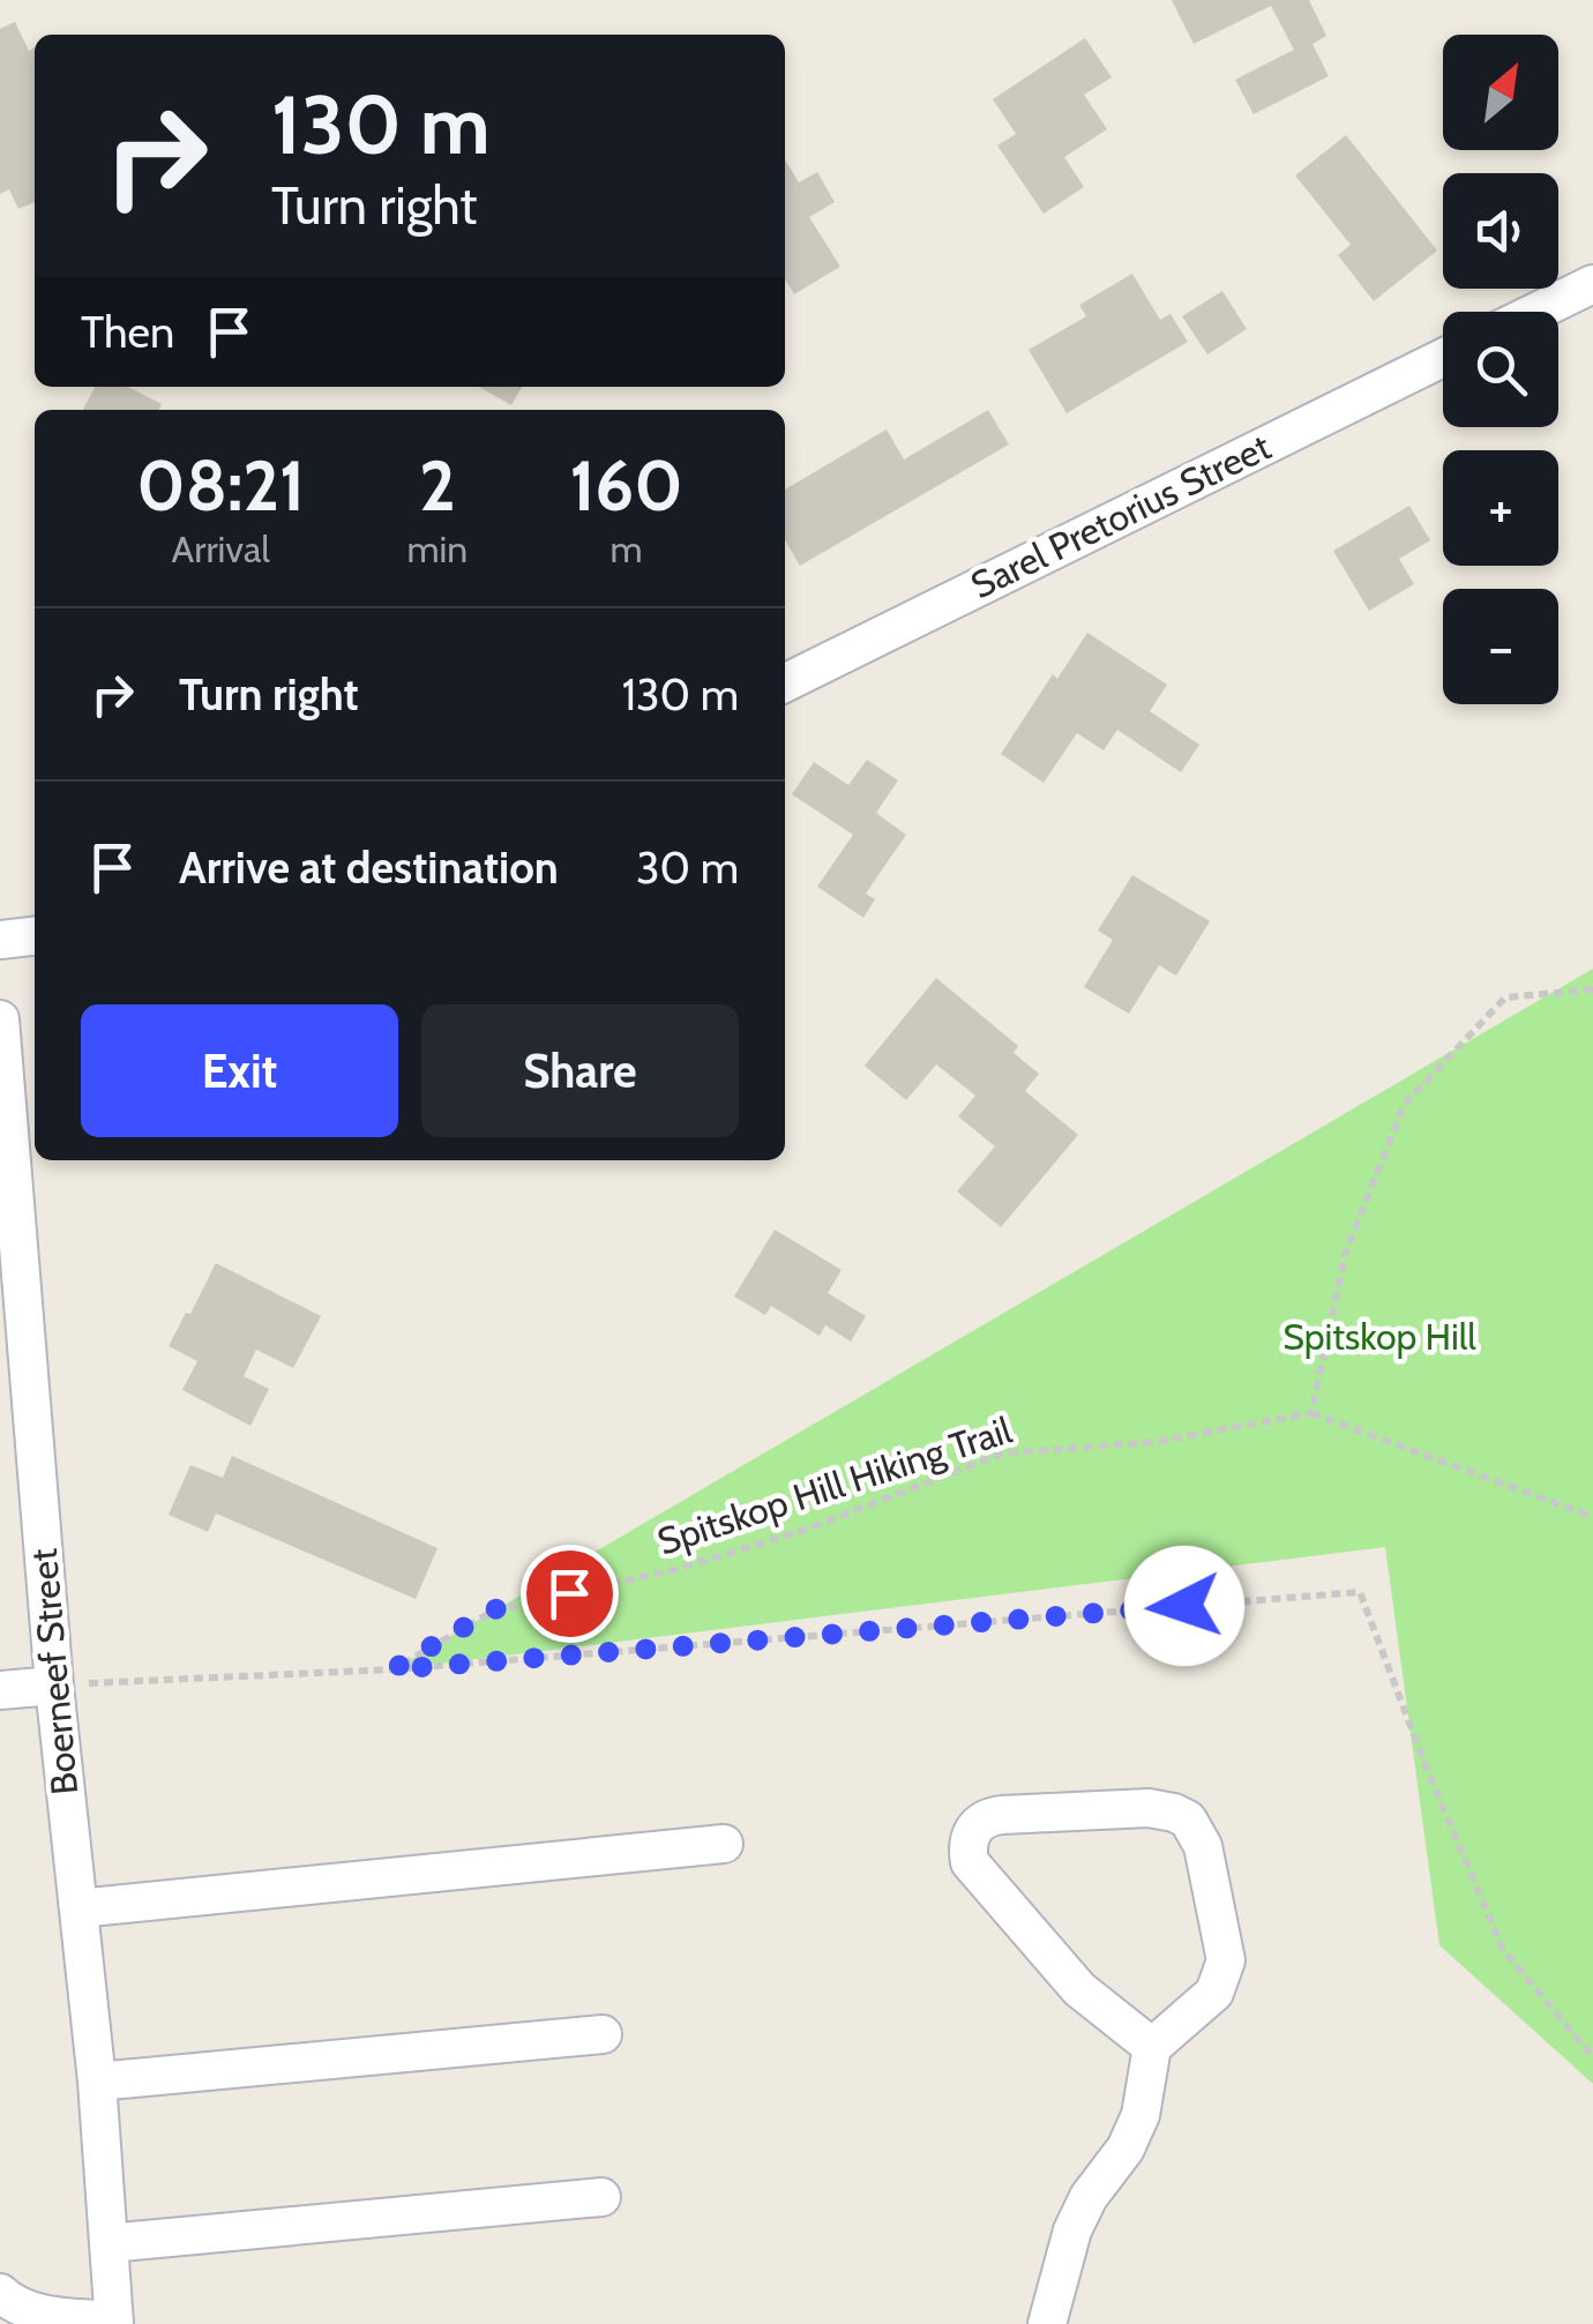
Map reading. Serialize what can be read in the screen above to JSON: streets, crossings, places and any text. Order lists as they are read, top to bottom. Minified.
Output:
{"streets":{"street":["Sarel Pretorius Street","Boerneef Street"],"path":["Spitskop Hill Hiking Trail"]},"crossings":[["Spitskop Hill Hiking Trail","Boerneef Street"]],"parks":["Spitskop Hill"],"north":"top right","page":{"map_buttons":["+","−"],"turn":["130 m","Turn right"],"then":"Then","eta":["08:21","Arrival","2","min","160","m"],"list":[{"name":"Turn right","value":"130 m"},{"name":"Arrive at destination","value":"30 m"}],"buttons":["Exit","Share"]}}
